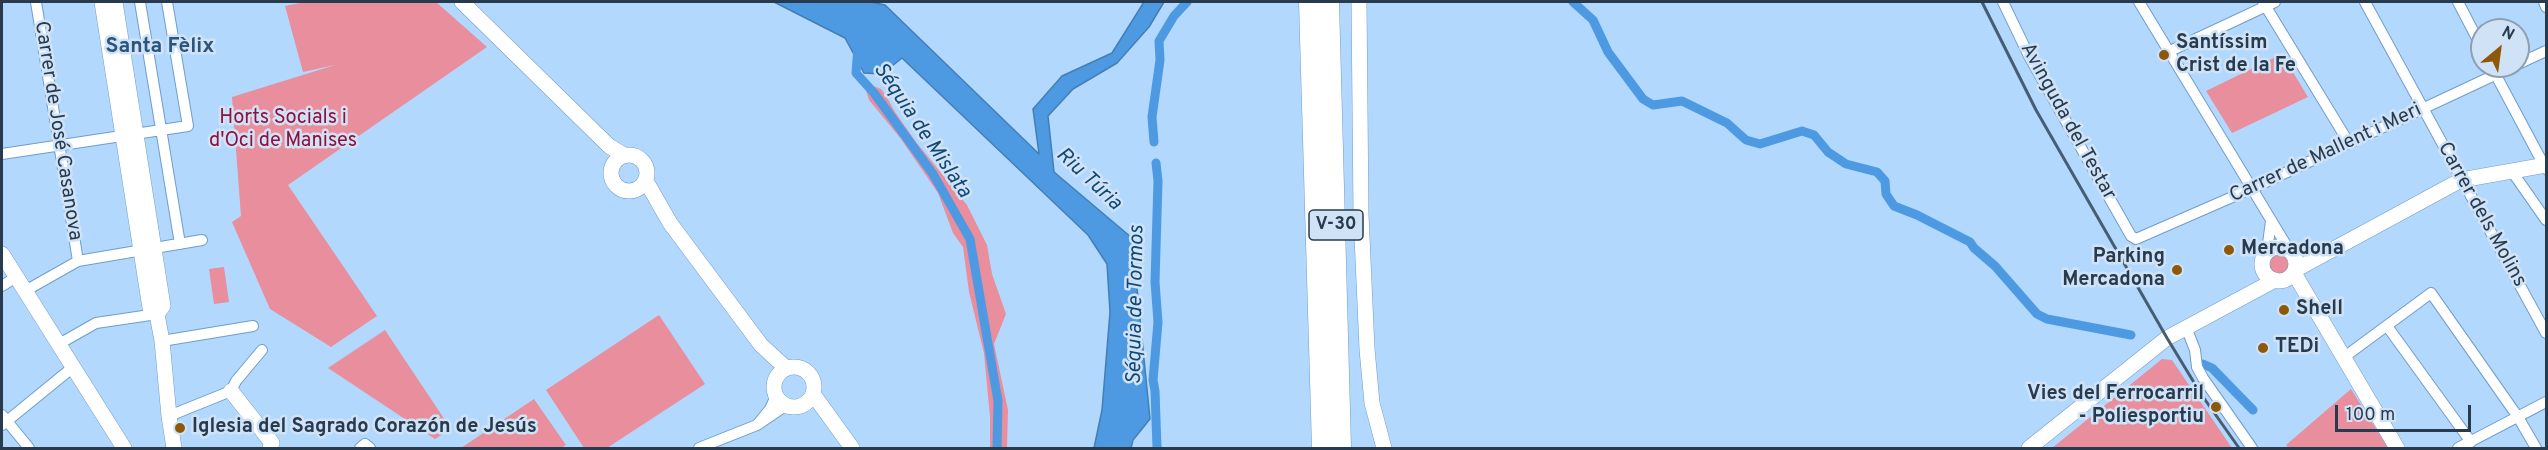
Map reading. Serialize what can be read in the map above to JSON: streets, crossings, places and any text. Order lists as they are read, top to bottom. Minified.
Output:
{"streets":{"highway":["V-30"],"street":["Avinguda del Testar","Carrer de José Casanova","Carrer de Mallent i Meri","Carrer dels Molins"]},"crossings":[["Avinguda del Testar","Carrer de Mallent i Meri"],["Carrer de Mallent i Meri","Carrer dels Molins"]],"districts":["Santa Fèlix"],"water":["Séquia de Mislata","Riu Túria","Séquia de Tormos"],"parks":["Horts Socials i d'Oci de Manises"],"places":["Santíssim Crist de la Fe","Mercadona","Parking Mercadona","Shell","TEDi","Vies del Ferrocarril - Poliesportiu","Iglesia del Sagrado Corazón de Jesús"],"scale_bar":"100 m","north":"top right"}
